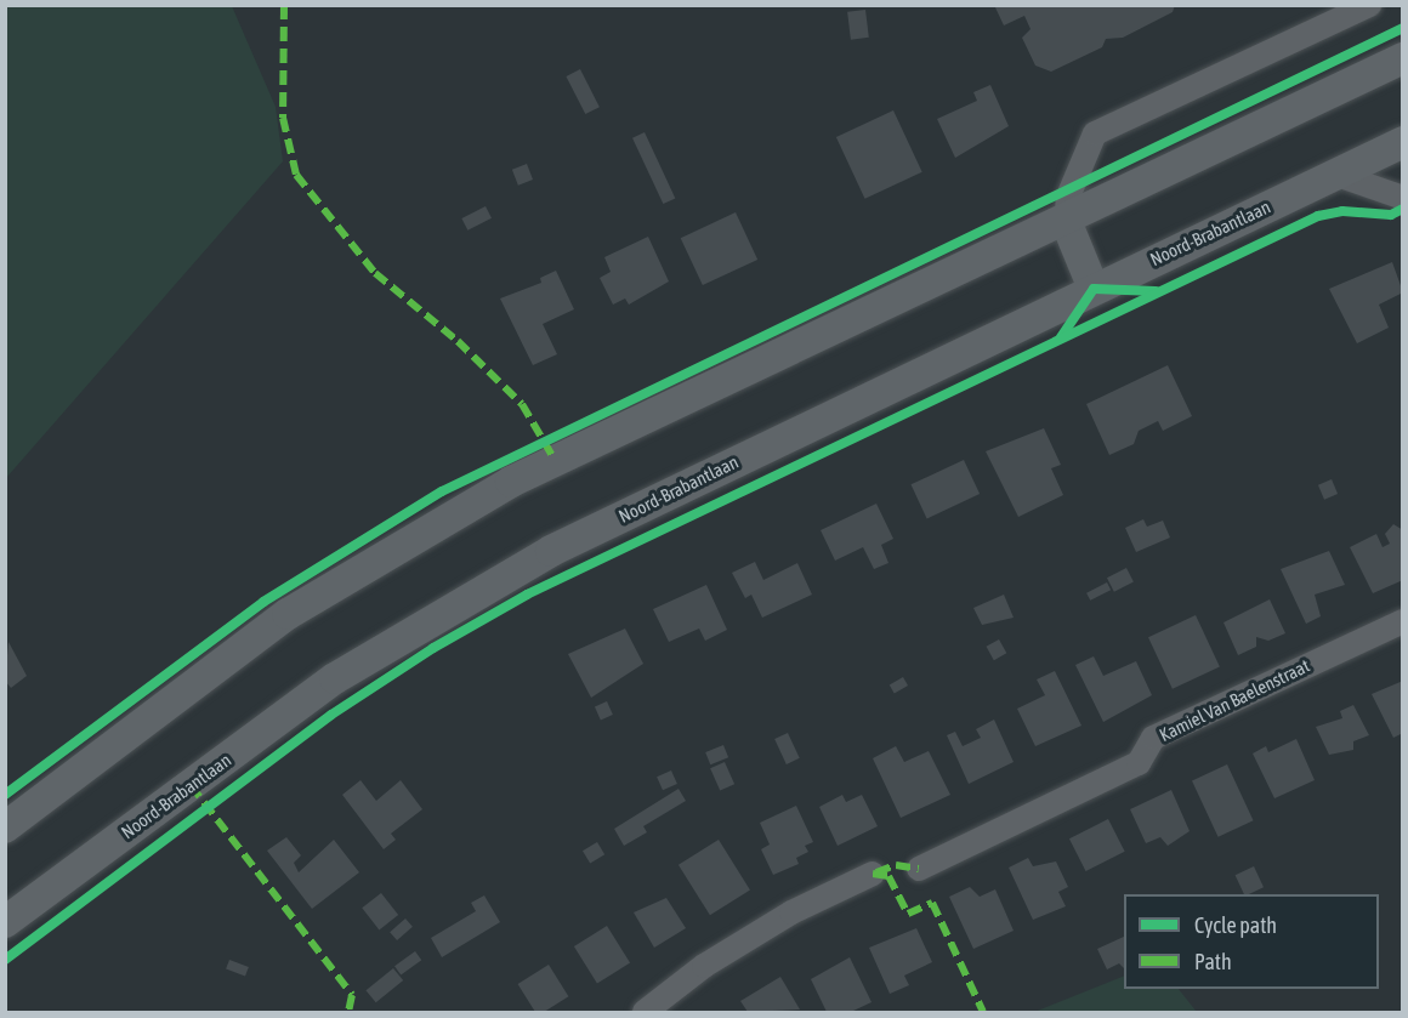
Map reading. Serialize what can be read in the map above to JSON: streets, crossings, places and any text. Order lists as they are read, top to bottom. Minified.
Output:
{"streets":{"main road":["Noord-Brabantlaan"],"street":["Kamiel Van Baelenstraat"]},"legend":["Cycle path","Path"]}
